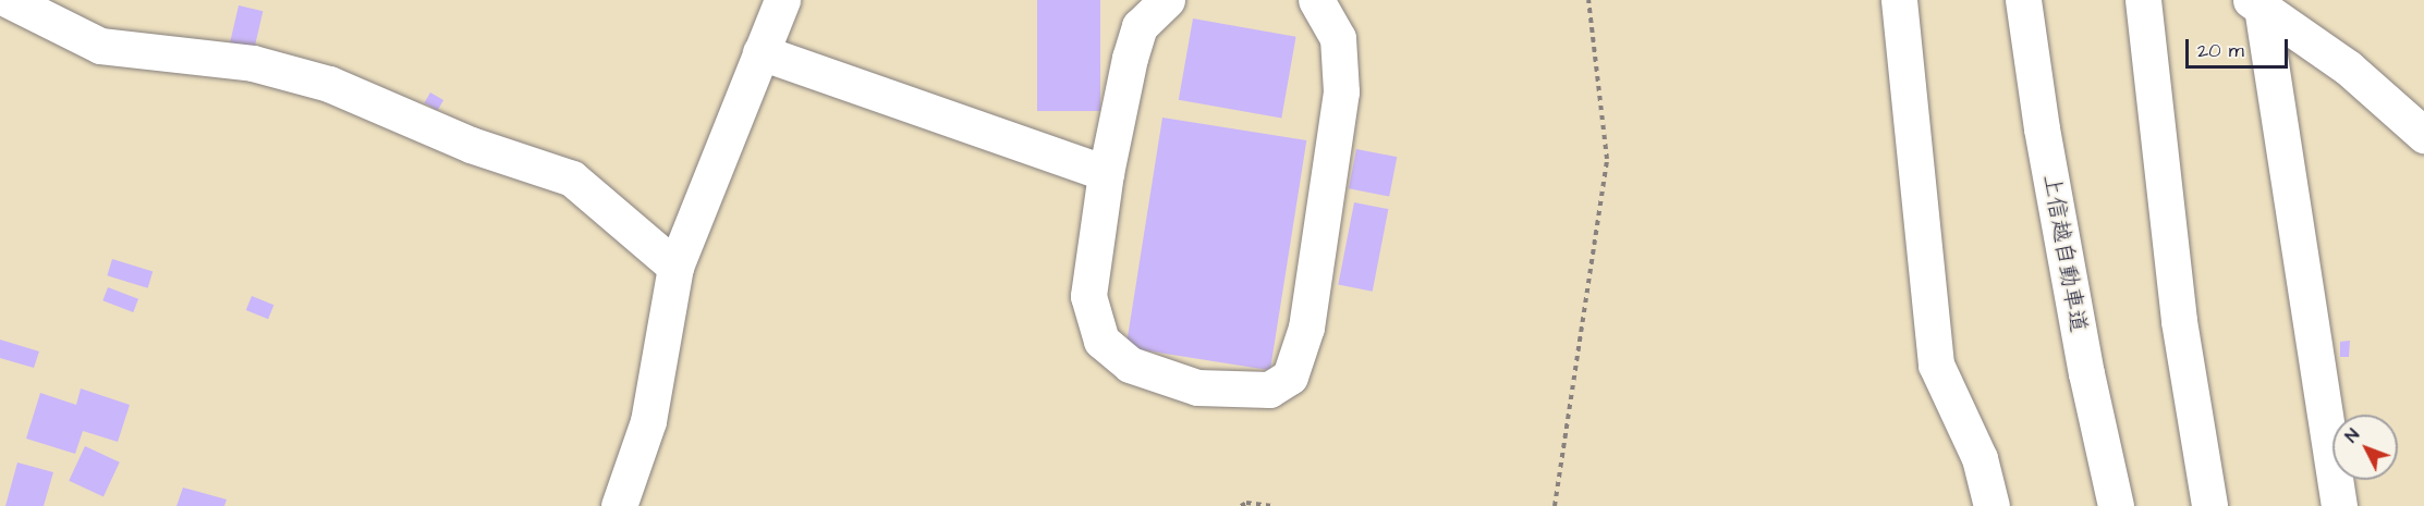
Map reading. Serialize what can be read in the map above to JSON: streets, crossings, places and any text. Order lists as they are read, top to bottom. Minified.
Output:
{"streets":{"main road":["上信越自動車道"]},"scale_bar":"20 m","north":"top left"}
